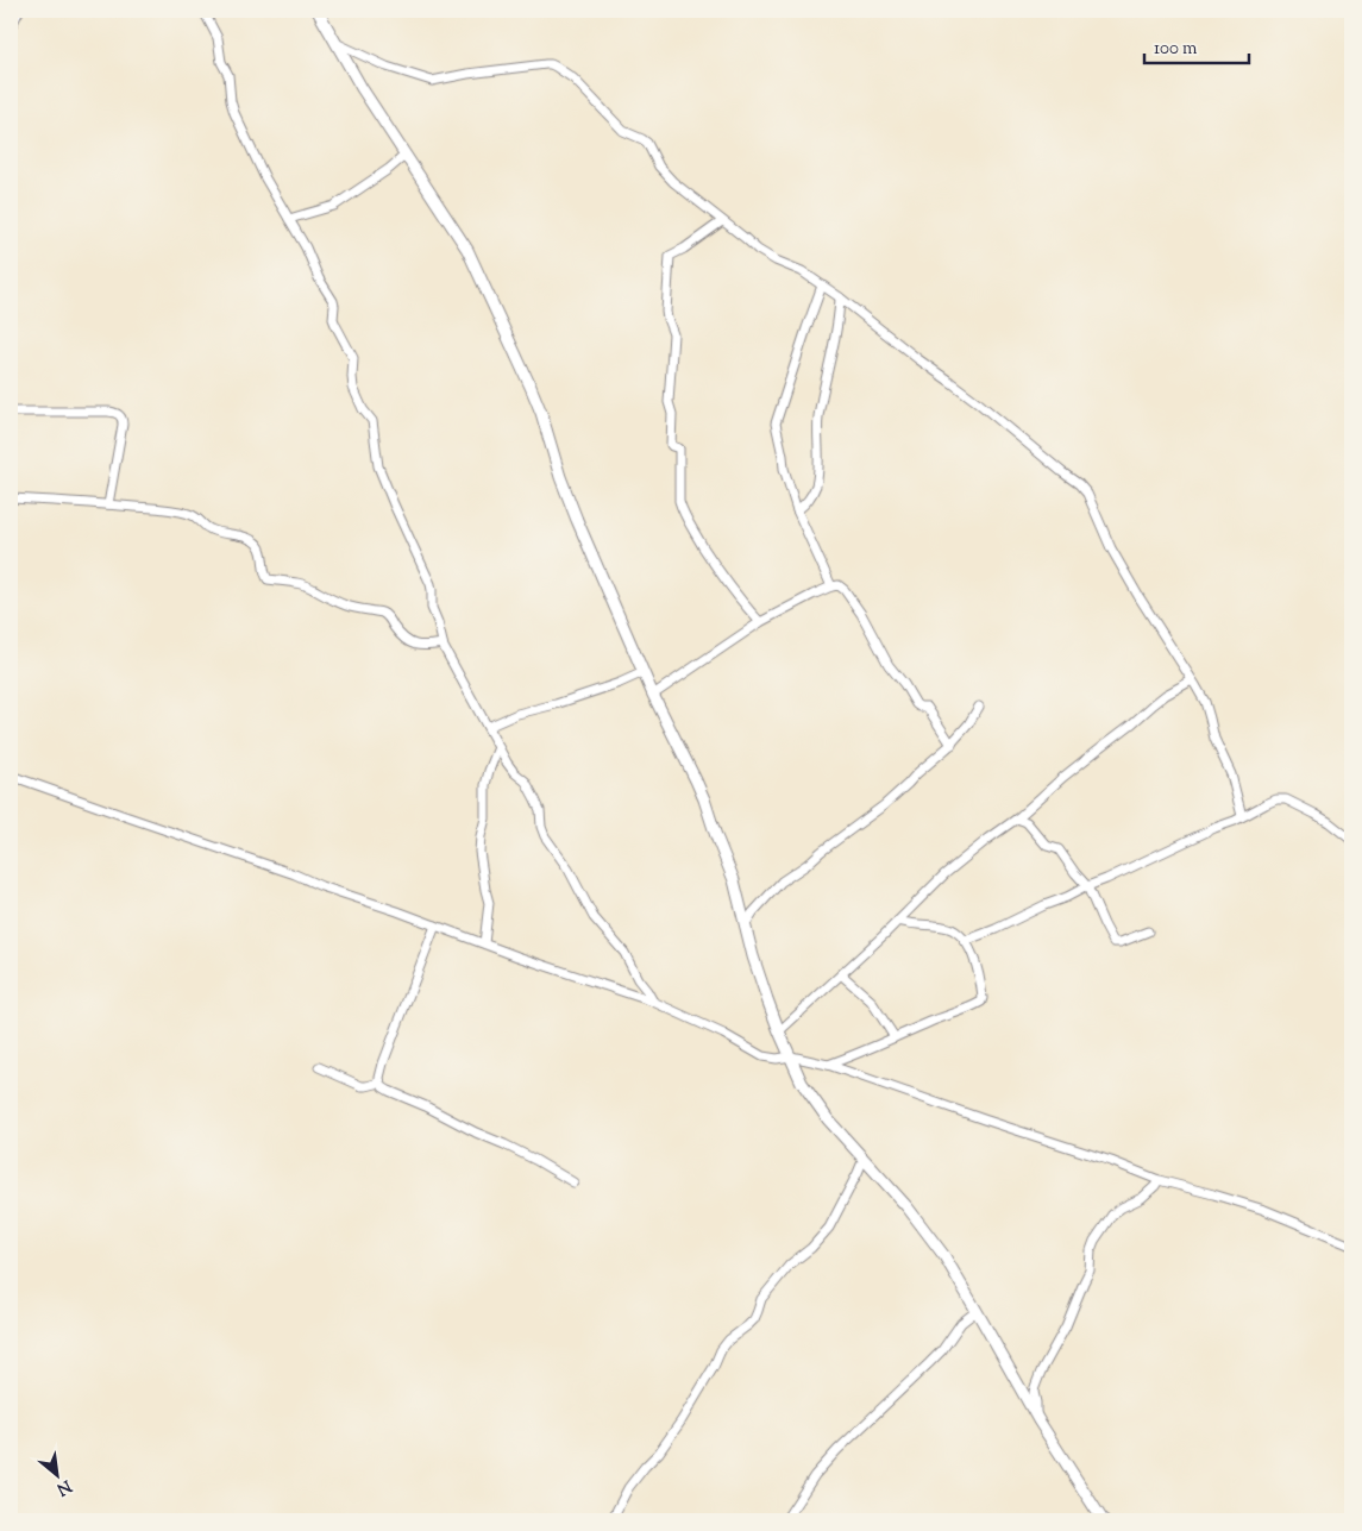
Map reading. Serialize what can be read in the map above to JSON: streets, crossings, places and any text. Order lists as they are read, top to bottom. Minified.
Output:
{"scale_bar":"100 m","north":"bottom right"}
